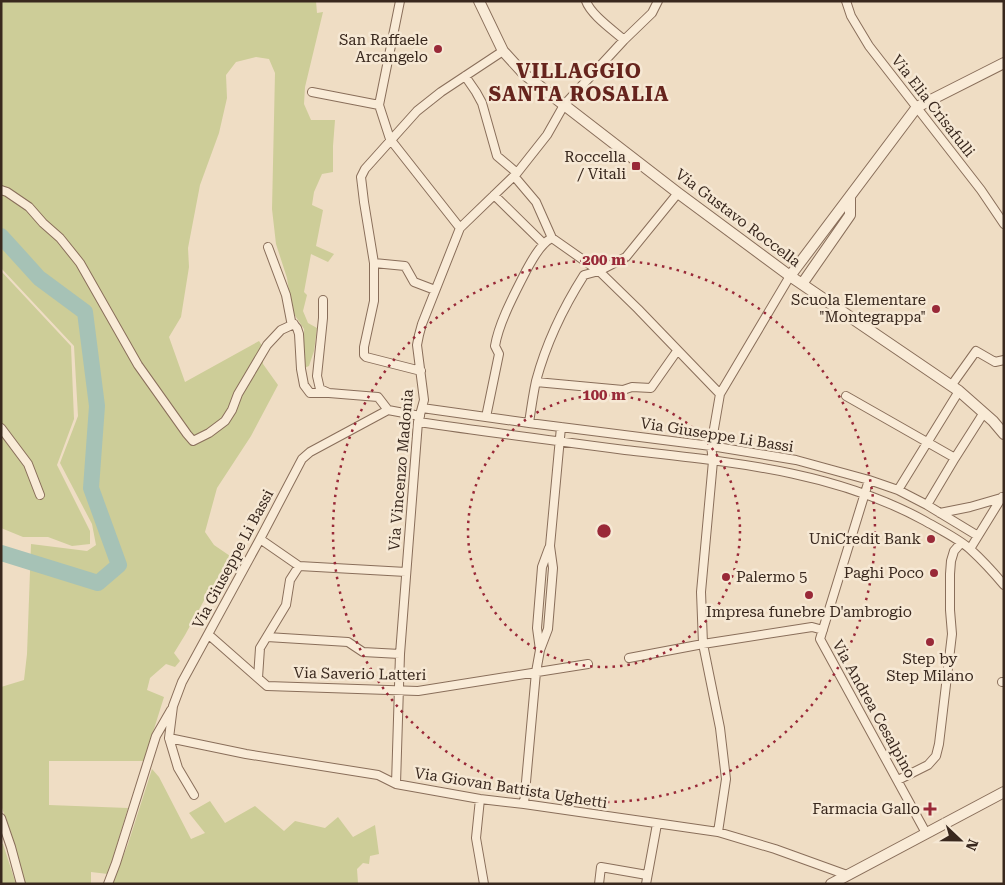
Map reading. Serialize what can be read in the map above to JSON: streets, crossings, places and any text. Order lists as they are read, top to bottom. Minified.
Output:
{"streets":{"street":["Via Elia Crisafulli","Via Gustavo Roccella","Via Giuseppe Li Bassi","Via Vincenzo Madonia","Via Saverio Latteri","Via Andrea Cesalpino","Via Giovan Battista Ughetti"]},"crossings":[["Via Gustavo Roccella","Via Vincenzo Madonia"],["Via Giuseppe Li Bassi","Via Vincenzo Madonia"],["Via Giuseppe Li Bassi","Via Saverio Latteri"],["Via Giuseppe Li Bassi","Via Andrea Cesalpino"],["Via Giuseppe Li Bassi","Via Giovan Battista Ughetti"],["Via Vincenzo Madonia","Via Saverio Latteri"],["Via Vincenzo Madonia","Via Giovan Battista Ughetti"]],"districts":["VILLAGGIO SANTA ROSALIA"],"places":{"other":["San Raffaele Arcangelo","Scuola Elementare \"Montegrappa\"","UniCredit Bank","Paghi Poco","Palermo 5","Impresa funebre D'ambrogio","Step by Step Milano"],"transit":["Roccella / Vitali"],"health":["Farmacia Gallo"]},"north":"right","rings":["200 m","100 m"]}
